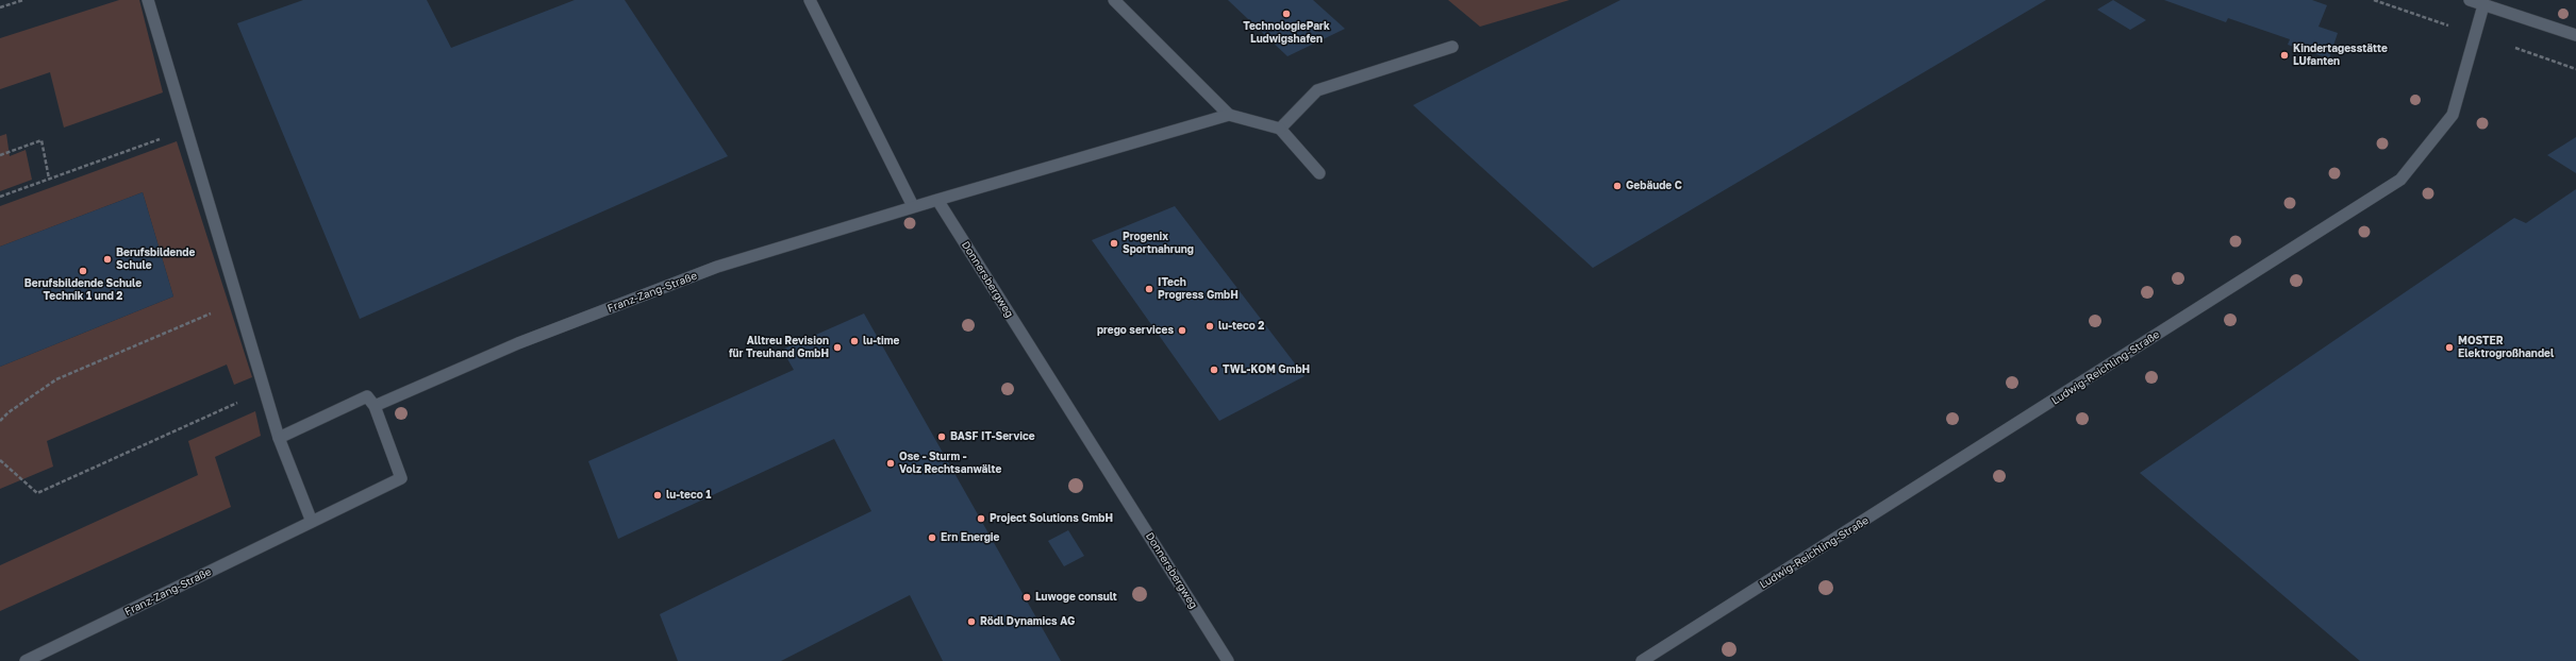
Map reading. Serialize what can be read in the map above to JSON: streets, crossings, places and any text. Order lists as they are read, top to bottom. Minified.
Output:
{"streets":{"street":["Donnersbergweg","Franz-Zang-Straße","Ludwig-Reichling-Straße"]},"crossings":[["Donnersbergweg","Franz-Zang-Straße"]],"places":["TechnologiePark Ludwigshafen","Kindertagesstätte LUfanten","Gebäude C","Progenix Sportnahrung","Berufsbildende Schule","Berufsbildende Schule Technik 1 und 2","ITech Progress GmbH","lu-teco 2","prego services","lu-time","Alltreu Revision für Treuhand GmbH","MOSTER Elektrogroßhandel","TWL-KOM GmbH","BASF IT-Service","Ose - Sturm - Volz Rechtsanwälte","lu-teco 1","Project Solutions GmbH","Ern Energie","Luwoge consult","Rödl Dynamics AG"]}
